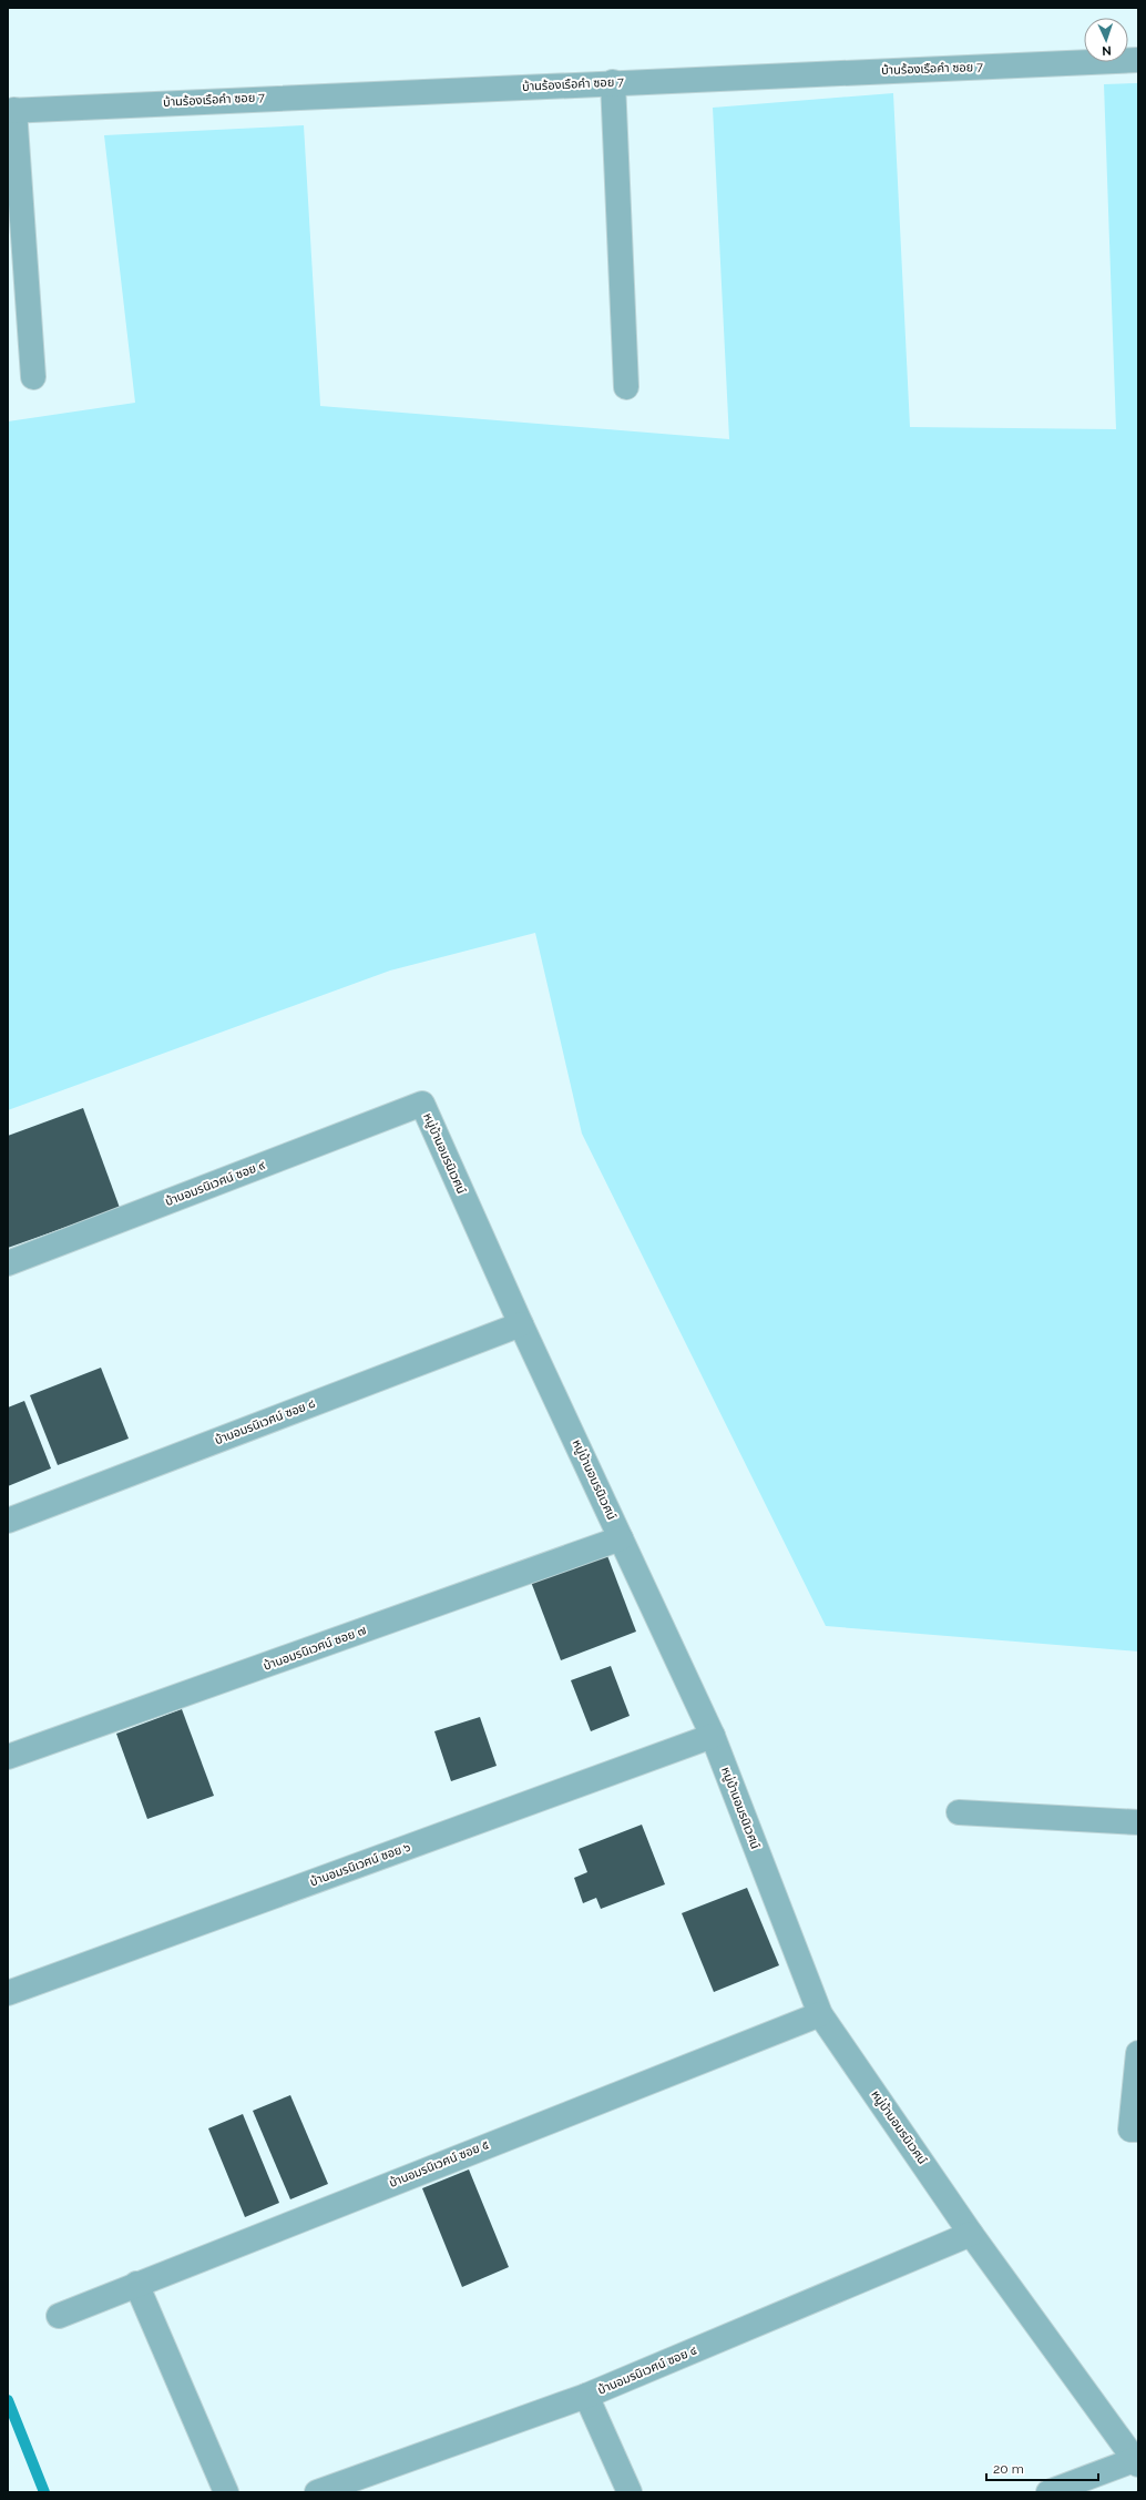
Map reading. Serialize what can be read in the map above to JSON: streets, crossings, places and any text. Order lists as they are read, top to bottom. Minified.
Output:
{"streets":{"street":["บ้านร้องเรือคำ ซอย 7","หมู่บ้านอมรนิเวศน์","บ้านอมรนิเวศน์ ซอย ๙","บ้านอมรนิเวศน์ ซอย ๘","บ้านอมรนิเวศน์ ซอย ๗","บ้านอมรนิเวศน์ ซอย ๖","บ้านอมรนิเวศน์ ซอย ๕","บ้านอมรนิเวศน์ ซอย ๔"]},"crossings":[["หมู่บ้านอมรนิเวศน์","บ้านอมรนิเวศน์ ซอย ๙"],["หมู่บ้านอมรนิเวศน์","บ้านอมรนิเวศน์ ซอย ๘"],["หมู่บ้านอมรนิเวศน์","บ้านอมรนิเวศน์ ซอย ๗"],["หมู่บ้านอมรนิเวศน์","บ้านอมรนิเวศน์ ซอย ๖"],["หมู่บ้านอมรนิเวศน์","บ้านอมรนิเวศน์ ซอย ๕"],["หมู่บ้านอมรนิเวศน์","บ้านอมรนิเวศน์ ซอย ๔"]],"scale_bar":"20 m","north":"bottom"}
